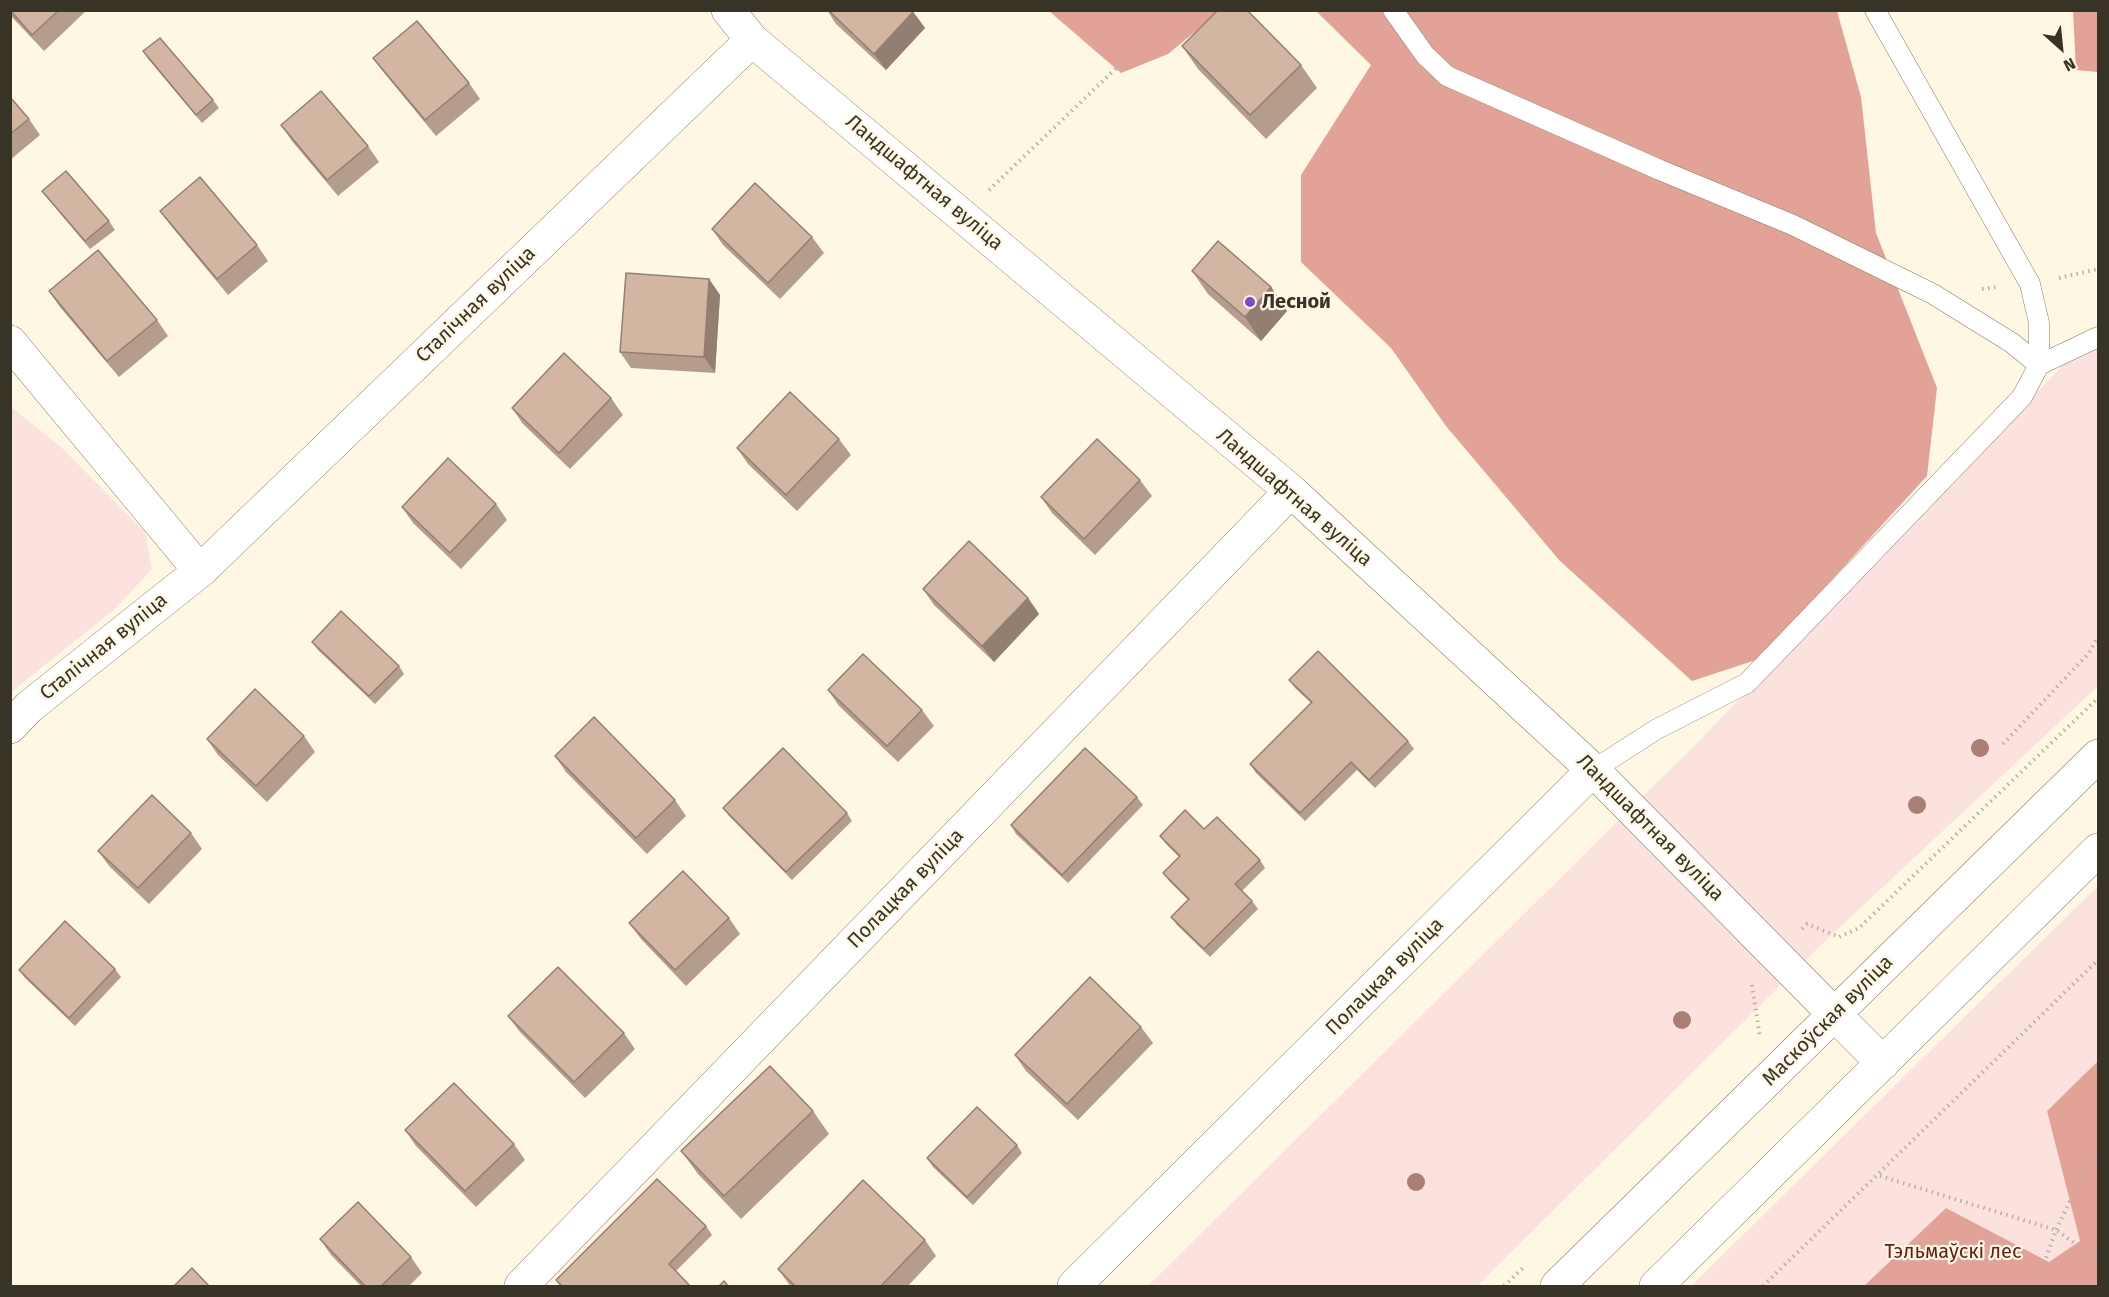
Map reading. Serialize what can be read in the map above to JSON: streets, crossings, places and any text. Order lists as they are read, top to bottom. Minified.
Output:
{"streets":{"main road":["Ландшафтная вуліца","Сталічная вуліца","Полацкая вуліца","Маскоўская вуліца"]},"crossings":[["Ландшафтная вуліца","Сталічная вуліца"],["Ландшафтная вуліца","Полацкая вуліца"],["Ландшафтная вуліца","Маскоўская вуліца"]],"parks":["Тэльмаўскі лес"],"places":["Лесной"],"north":"bottom right"}
